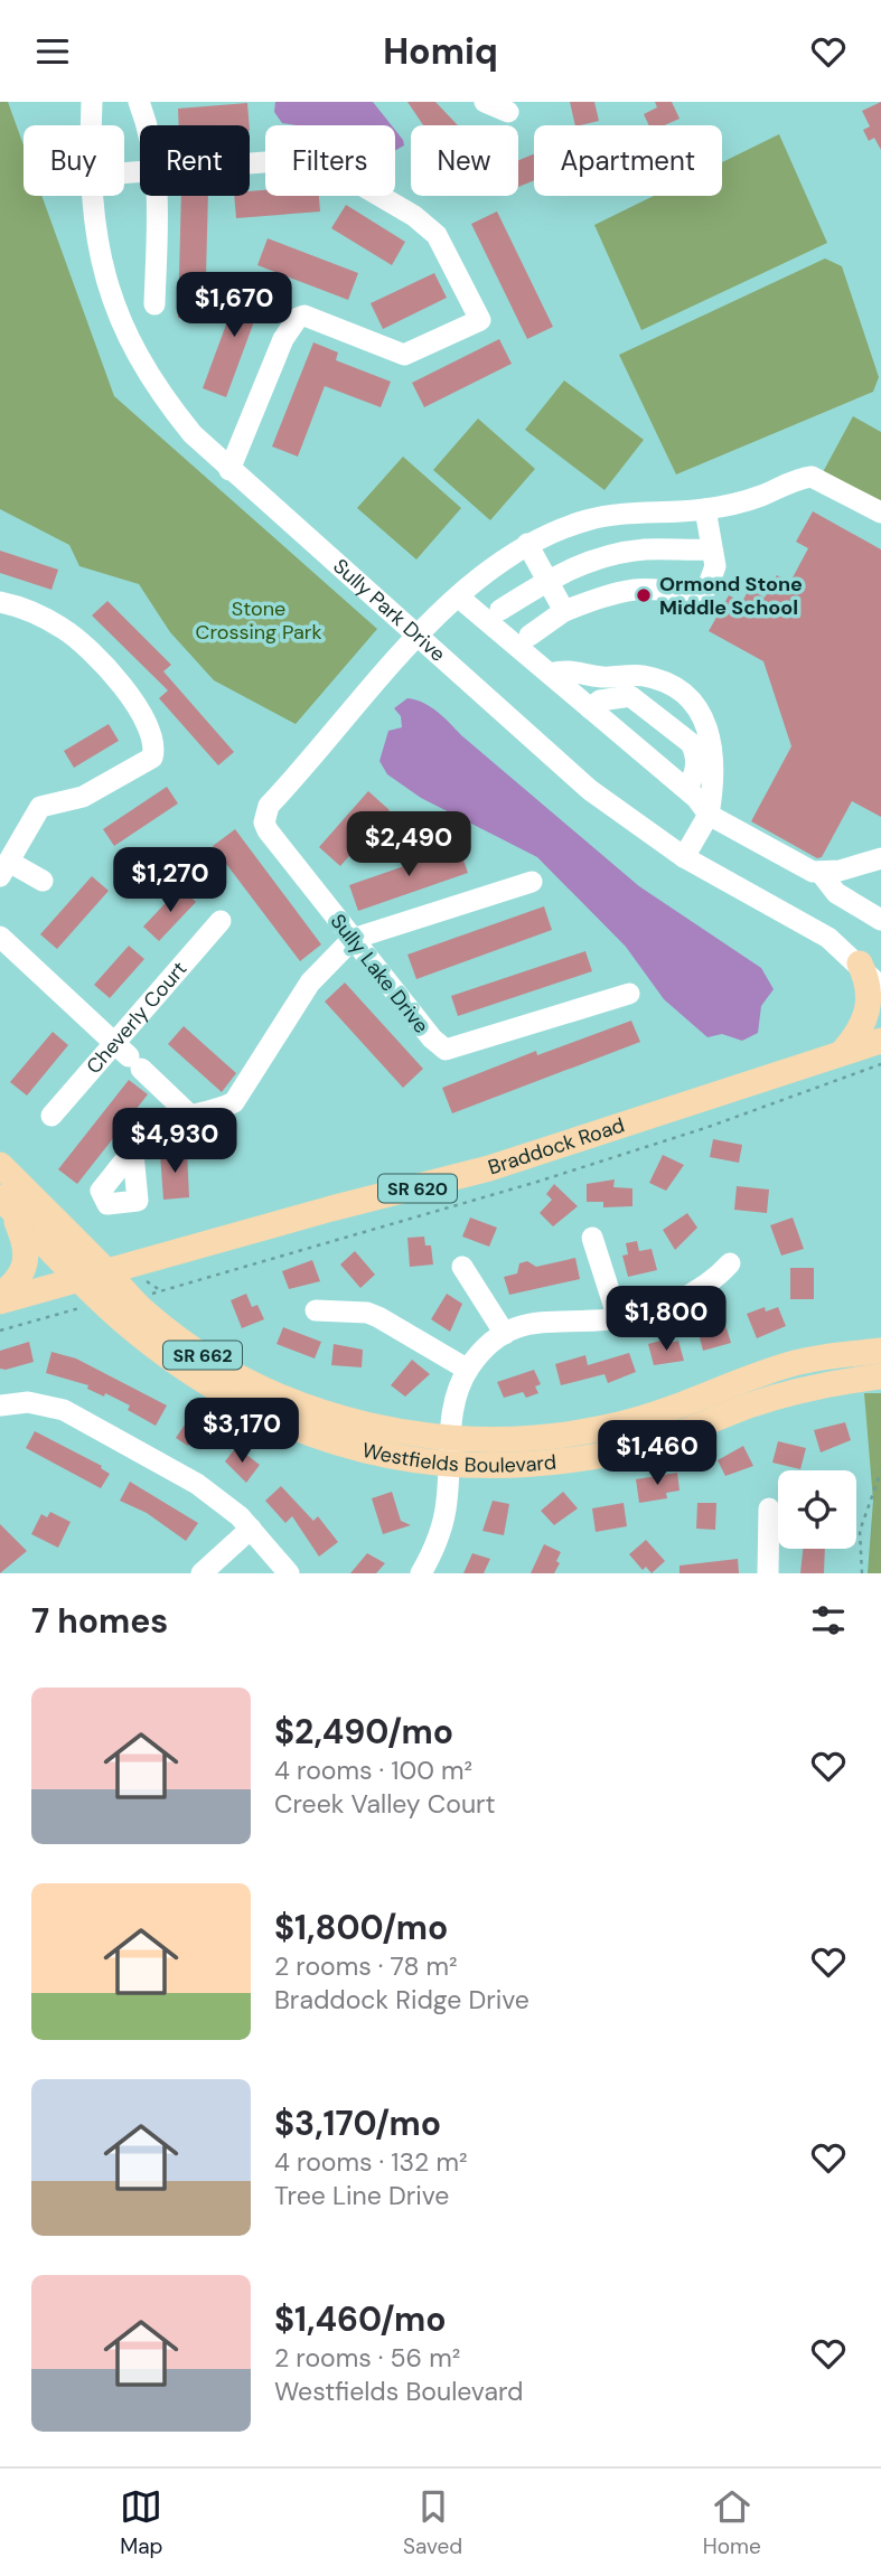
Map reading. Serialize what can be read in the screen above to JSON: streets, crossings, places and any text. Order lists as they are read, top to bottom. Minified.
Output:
{"streets":{"main road":["Braddock Road","SR 620","SR 662","Westfields Boulevard"],"street":["Sully Park Drive","Sully Lake Drive","Cheverly Court"]},"crossings":[["Sully Park Drive","Sully Lake Drive"],["Braddock Road","SR 662"],["Braddock Road","Westfields Boulevard"],["SR 662","Westfields Boulevard"]],"parks":["Stone Crossing Park"],"places":["Ormond Stone Middle School"],"page":{"header":"Homiq","chip":["Buy","Rent","Filters","New","Apartment"],"price":["$1,670","$2,490","$1,270","$4,930","$1,800","$3,170","$1,460"],"heading":"7 homes","list":[{"name":"$2,490/mo","note":"4 rooms · 100 m² · Creek Valley Court"},{"name":"$1,800/mo","note":"2 rooms · 78 m² · Braddock Ridge Drive"},{"name":"$3,170/mo","note":"4 rooms · 132 m² · Tree Line Drive"},{"name":"$1,460/mo","note":"2 rooms · 56 m² · Westfields Boulevard"}],"tabs":["Map","Saved","Home"]}}
